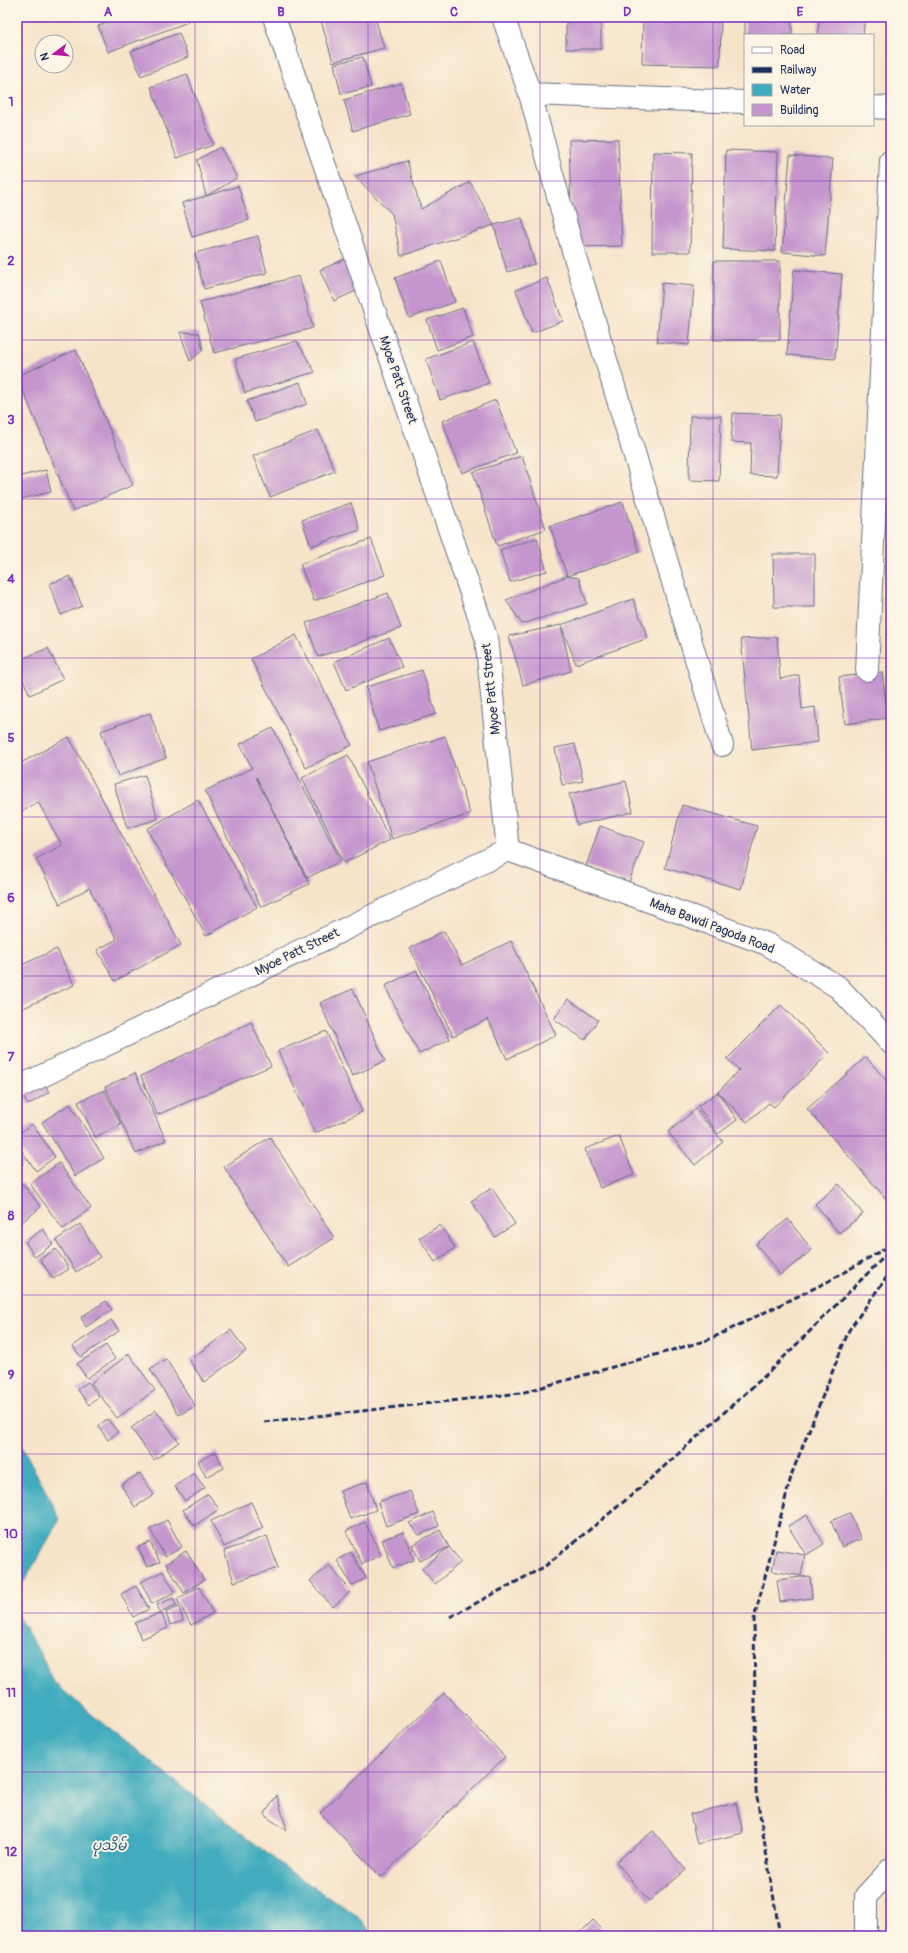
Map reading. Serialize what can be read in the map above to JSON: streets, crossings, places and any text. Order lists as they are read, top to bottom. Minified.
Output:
{"streets":{"street":["Myoe Patt Street","Maha Bawdi Pagoda Road"]},"crossings":[["Myoe Patt Street","Maha Bawdi Pagoda Road"]],"water":["ပုသိမ်"],"legend":["Road","Railway","Water","Building"],"north":"left","grid":{"columns":["A","B","C","D","E"],"rows":["1","2","3","4","5","6","7","8","9","10","11","12"]}}
